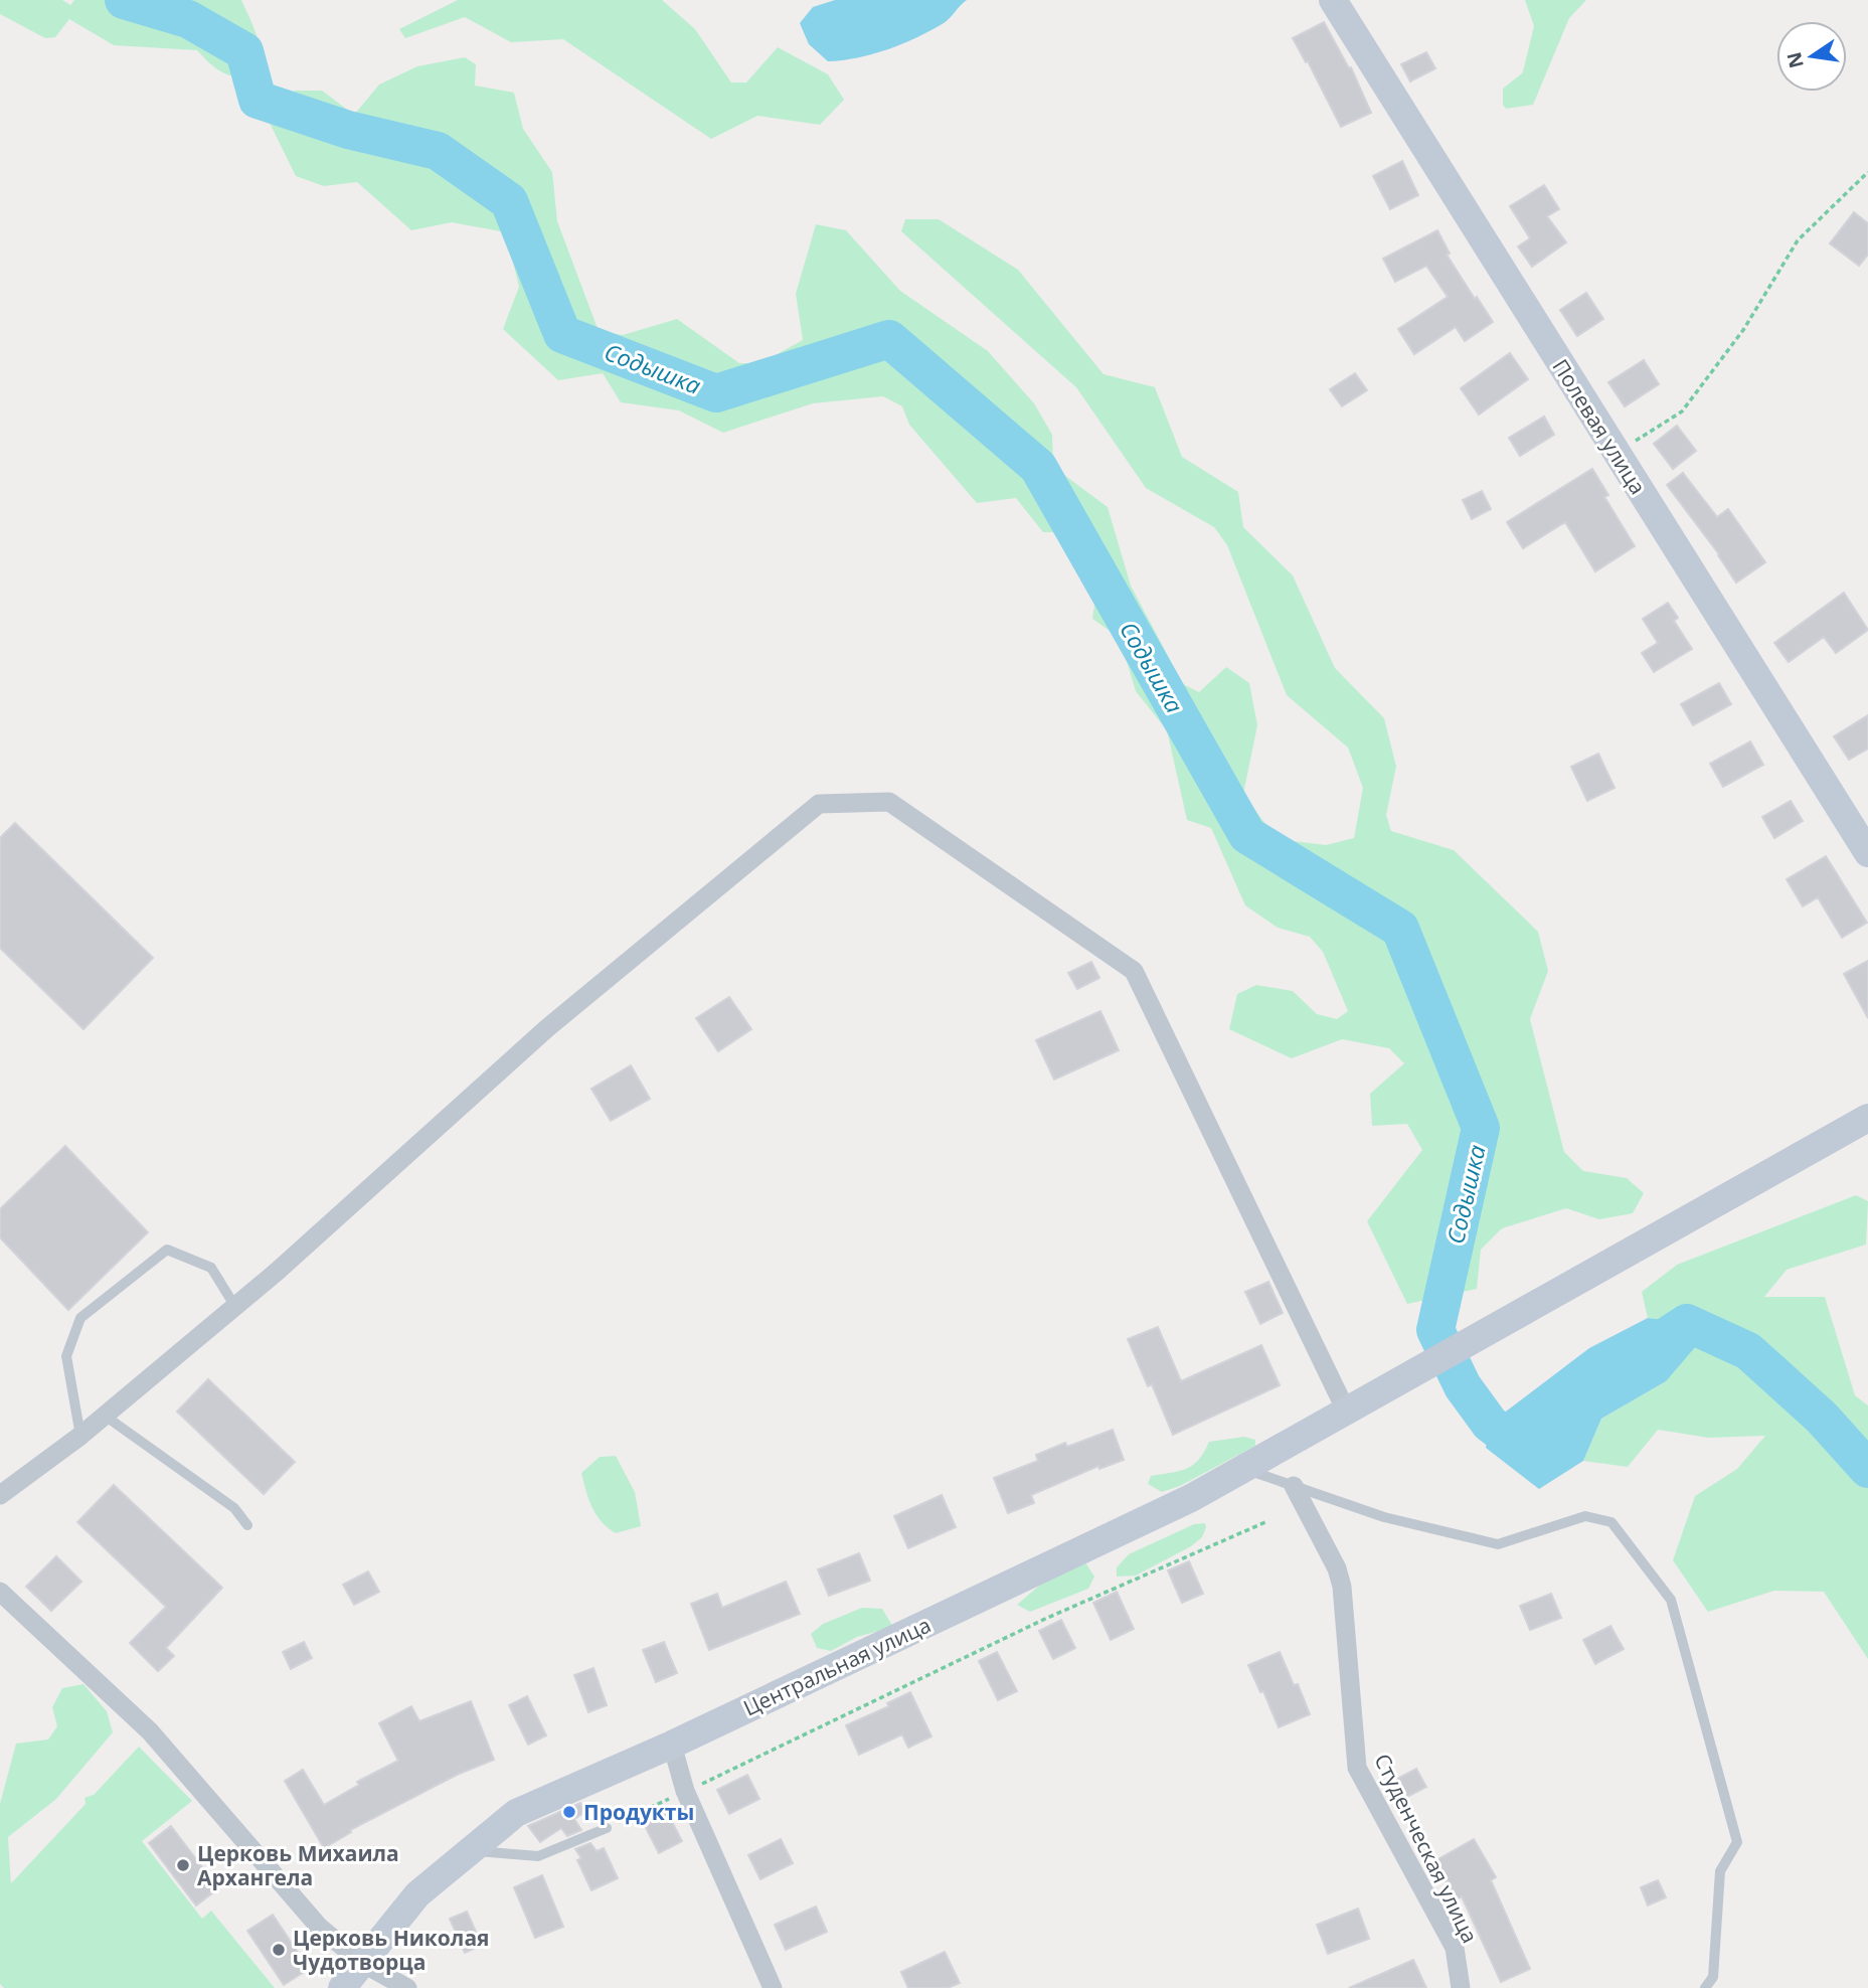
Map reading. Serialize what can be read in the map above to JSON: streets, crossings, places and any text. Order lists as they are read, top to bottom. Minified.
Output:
{"streets":{"street":["Полевая улица","Центральная улица","Студенческая улица"]},"water":["Содышка"],"places":["Продукты","Церковь Михаила Архангела","Церковь Николая Чудотворца"],"north":"left"}
